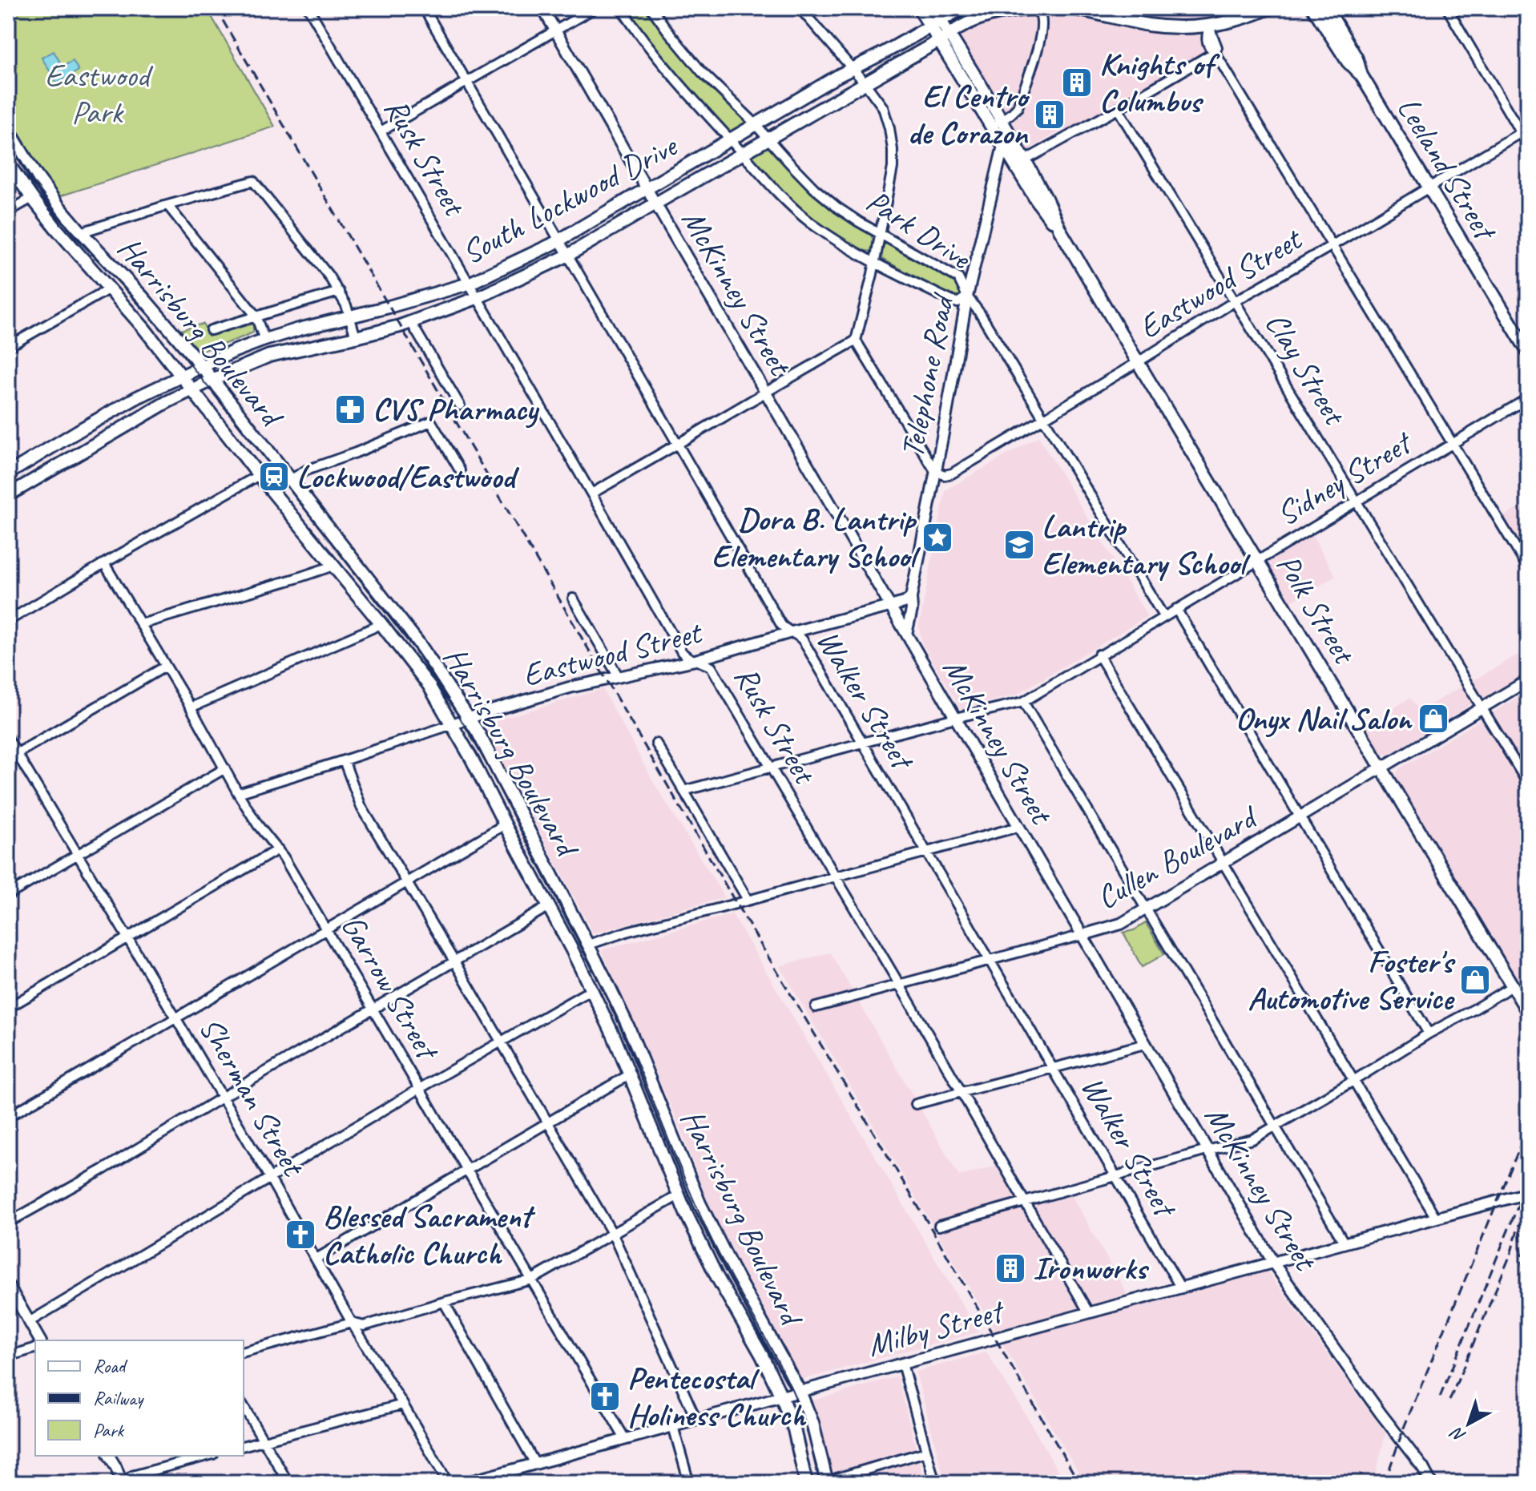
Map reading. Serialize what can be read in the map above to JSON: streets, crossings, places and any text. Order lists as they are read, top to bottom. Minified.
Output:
{"streets":{"main road":["Leeland Street","South Lockwood Drive","Harrisburg Boulevard","Polk Street"],"street":["Rusk Street","Park Drive","Eastwood Street","McKinney Street","Clay Street","Telephone Road","Sidney Street","Walker Street","Cullen Boulevard","Garrow Street","Sherman Street","Milby Street"]},"crossings":[["Rusk Street","South Lockwood Drive"],["Rusk Street","Eastwood Street"],["Rusk Street","Sidney Street"],["Rusk Street","Cullen Boulevard"],["Rusk Street","Milby Street"],["Leeland Street","Eastwood Street"],["South Lockwood Drive","Park Drive"],["South Lockwood Drive","McKinney Street"],["South Lockwood Drive","Harrisburg Boulevard"],["South Lockwood Drive","Polk Street"],["South Lockwood Drive","Walker Street"],["Park Drive","Telephone Road"],["Eastwood Street","McKinney Street"],["Eastwood Street","Harrisburg Boulevard"],["Eastwood Street","Clay Street"],["Eastwood Street","Telephone Road"],["Eastwood Street","Polk Street"],["Eastwood Street","Walker Street"],["Eastwood Street","Garrow Street"],["McKinney Street","Telephone Road"],["McKinney Street","Sidney Street"],["McKinney Street","Cullen Boulevard"],["McKinney Street","Milby Street"],["Harrisburg Boulevard","Milby Street"],["Clay Street","Sidney Street"],["Clay Street","Cullen Boulevard"],["Telephone Road","Polk Street"],["Sidney Street","Polk Street"],["Sidney Street","Walker Street"],["Polk Street","Cullen Boulevard"],["Walker Street","Cullen Boulevard"],["Walker Street","Milby Street"],["Garrow Street","Milby Street"]],"parks":["Eastwood Park"],"places":{"building":["Knights of Columbus","El Centro de Corazon","Ironworks"],"pharmacy":["CVS Pharmacy"],"station":["Lockwood/Eastwood"],"place":["Dora B. Lantrip Elementary School"],"school or university":["Lantrip Elementary School"],"shop":["Onyx Nail Salon","Foster's Automotive Service"],"church":["Blessed Sacrament Catholic Church","Pentecostal Holiness Church"]},"legend":["Road","Railway","Park"],"north":"bottom left"}
